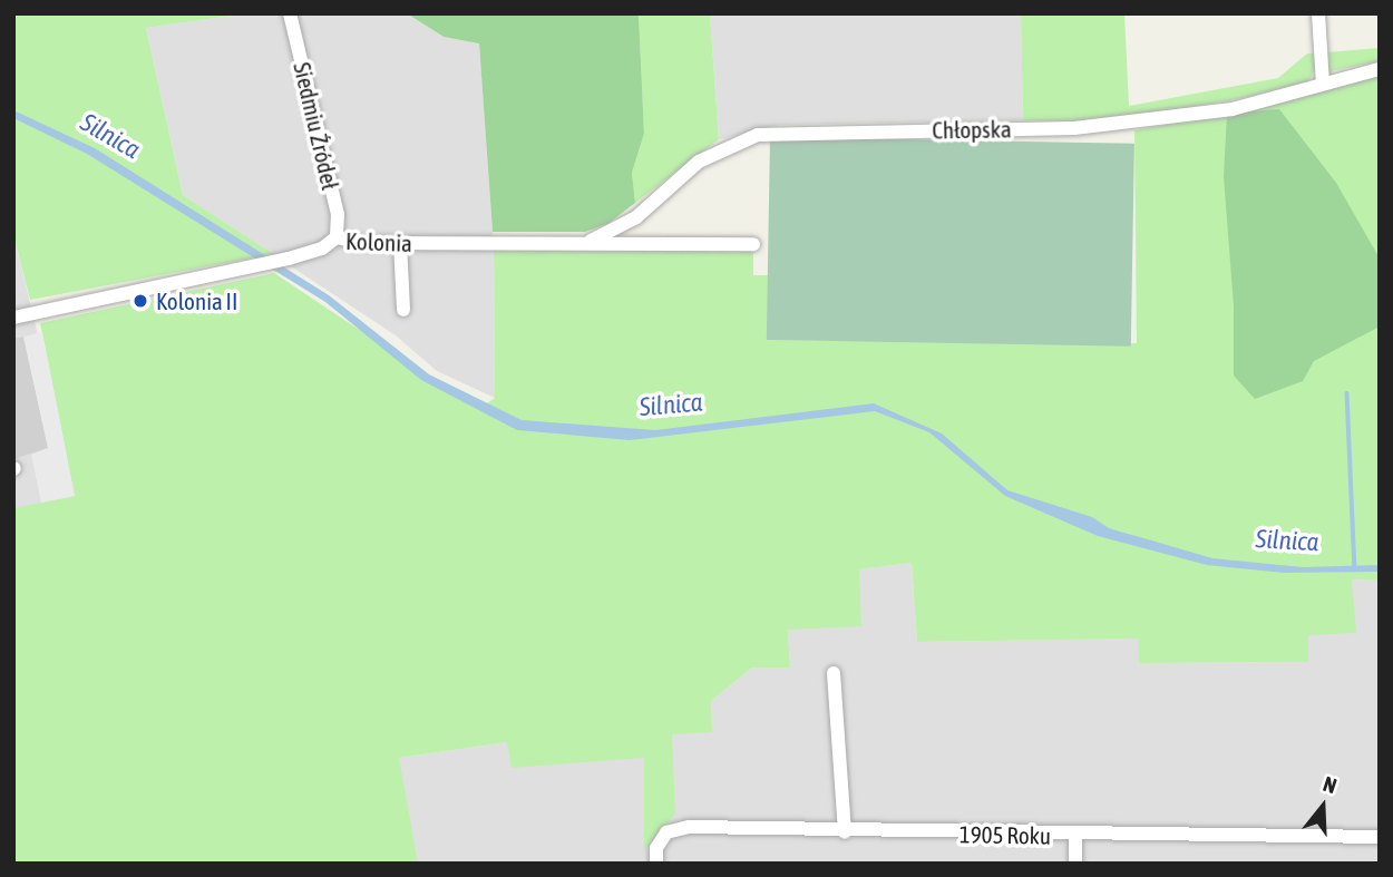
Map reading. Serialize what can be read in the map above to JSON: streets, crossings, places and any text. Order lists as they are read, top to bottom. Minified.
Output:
{"streets":{"street":["Siedmiu Źródeł","Chłopska","Kolonia","1905 Roku"]},"crossings":[["Siedmiu Źródeł","Kolonia"],["Chłopska","Kolonia"]],"water":["Silnica"],"places":["Kolonia II"],"north":"top"}
